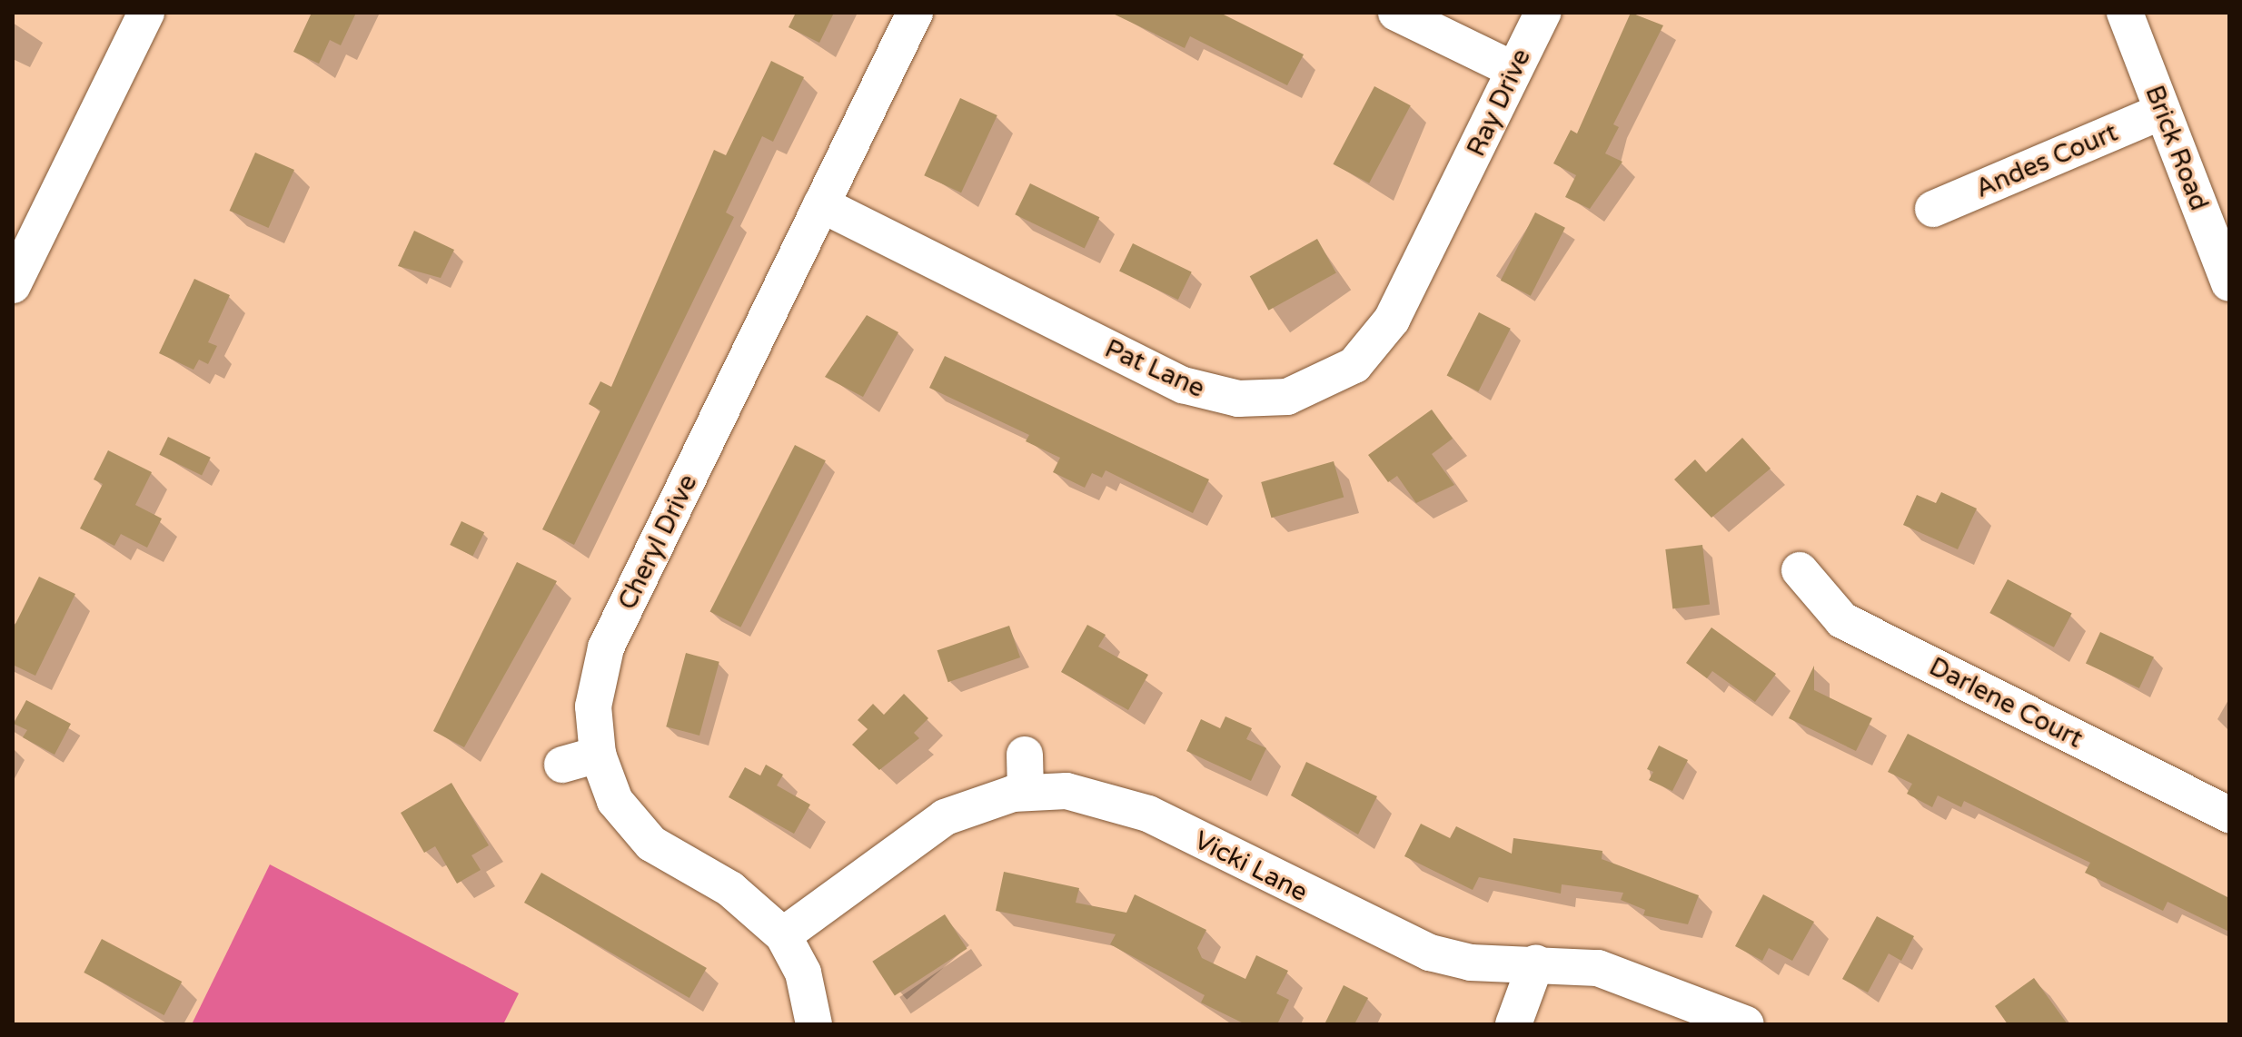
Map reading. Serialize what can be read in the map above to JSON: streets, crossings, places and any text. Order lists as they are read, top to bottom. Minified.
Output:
{"streets":{"street":["Ray Drive","Brick Road","Andes Court","Pat Lane","Cheryl Drive","Darlene Court","Vicki Lane"]},"crossings":[["Ray Drive","Pat Lane"],["Brick Road","Andes Court"],["Pat Lane","Cheryl Drive"],["Cheryl Drive","Vicki Lane"]]}
